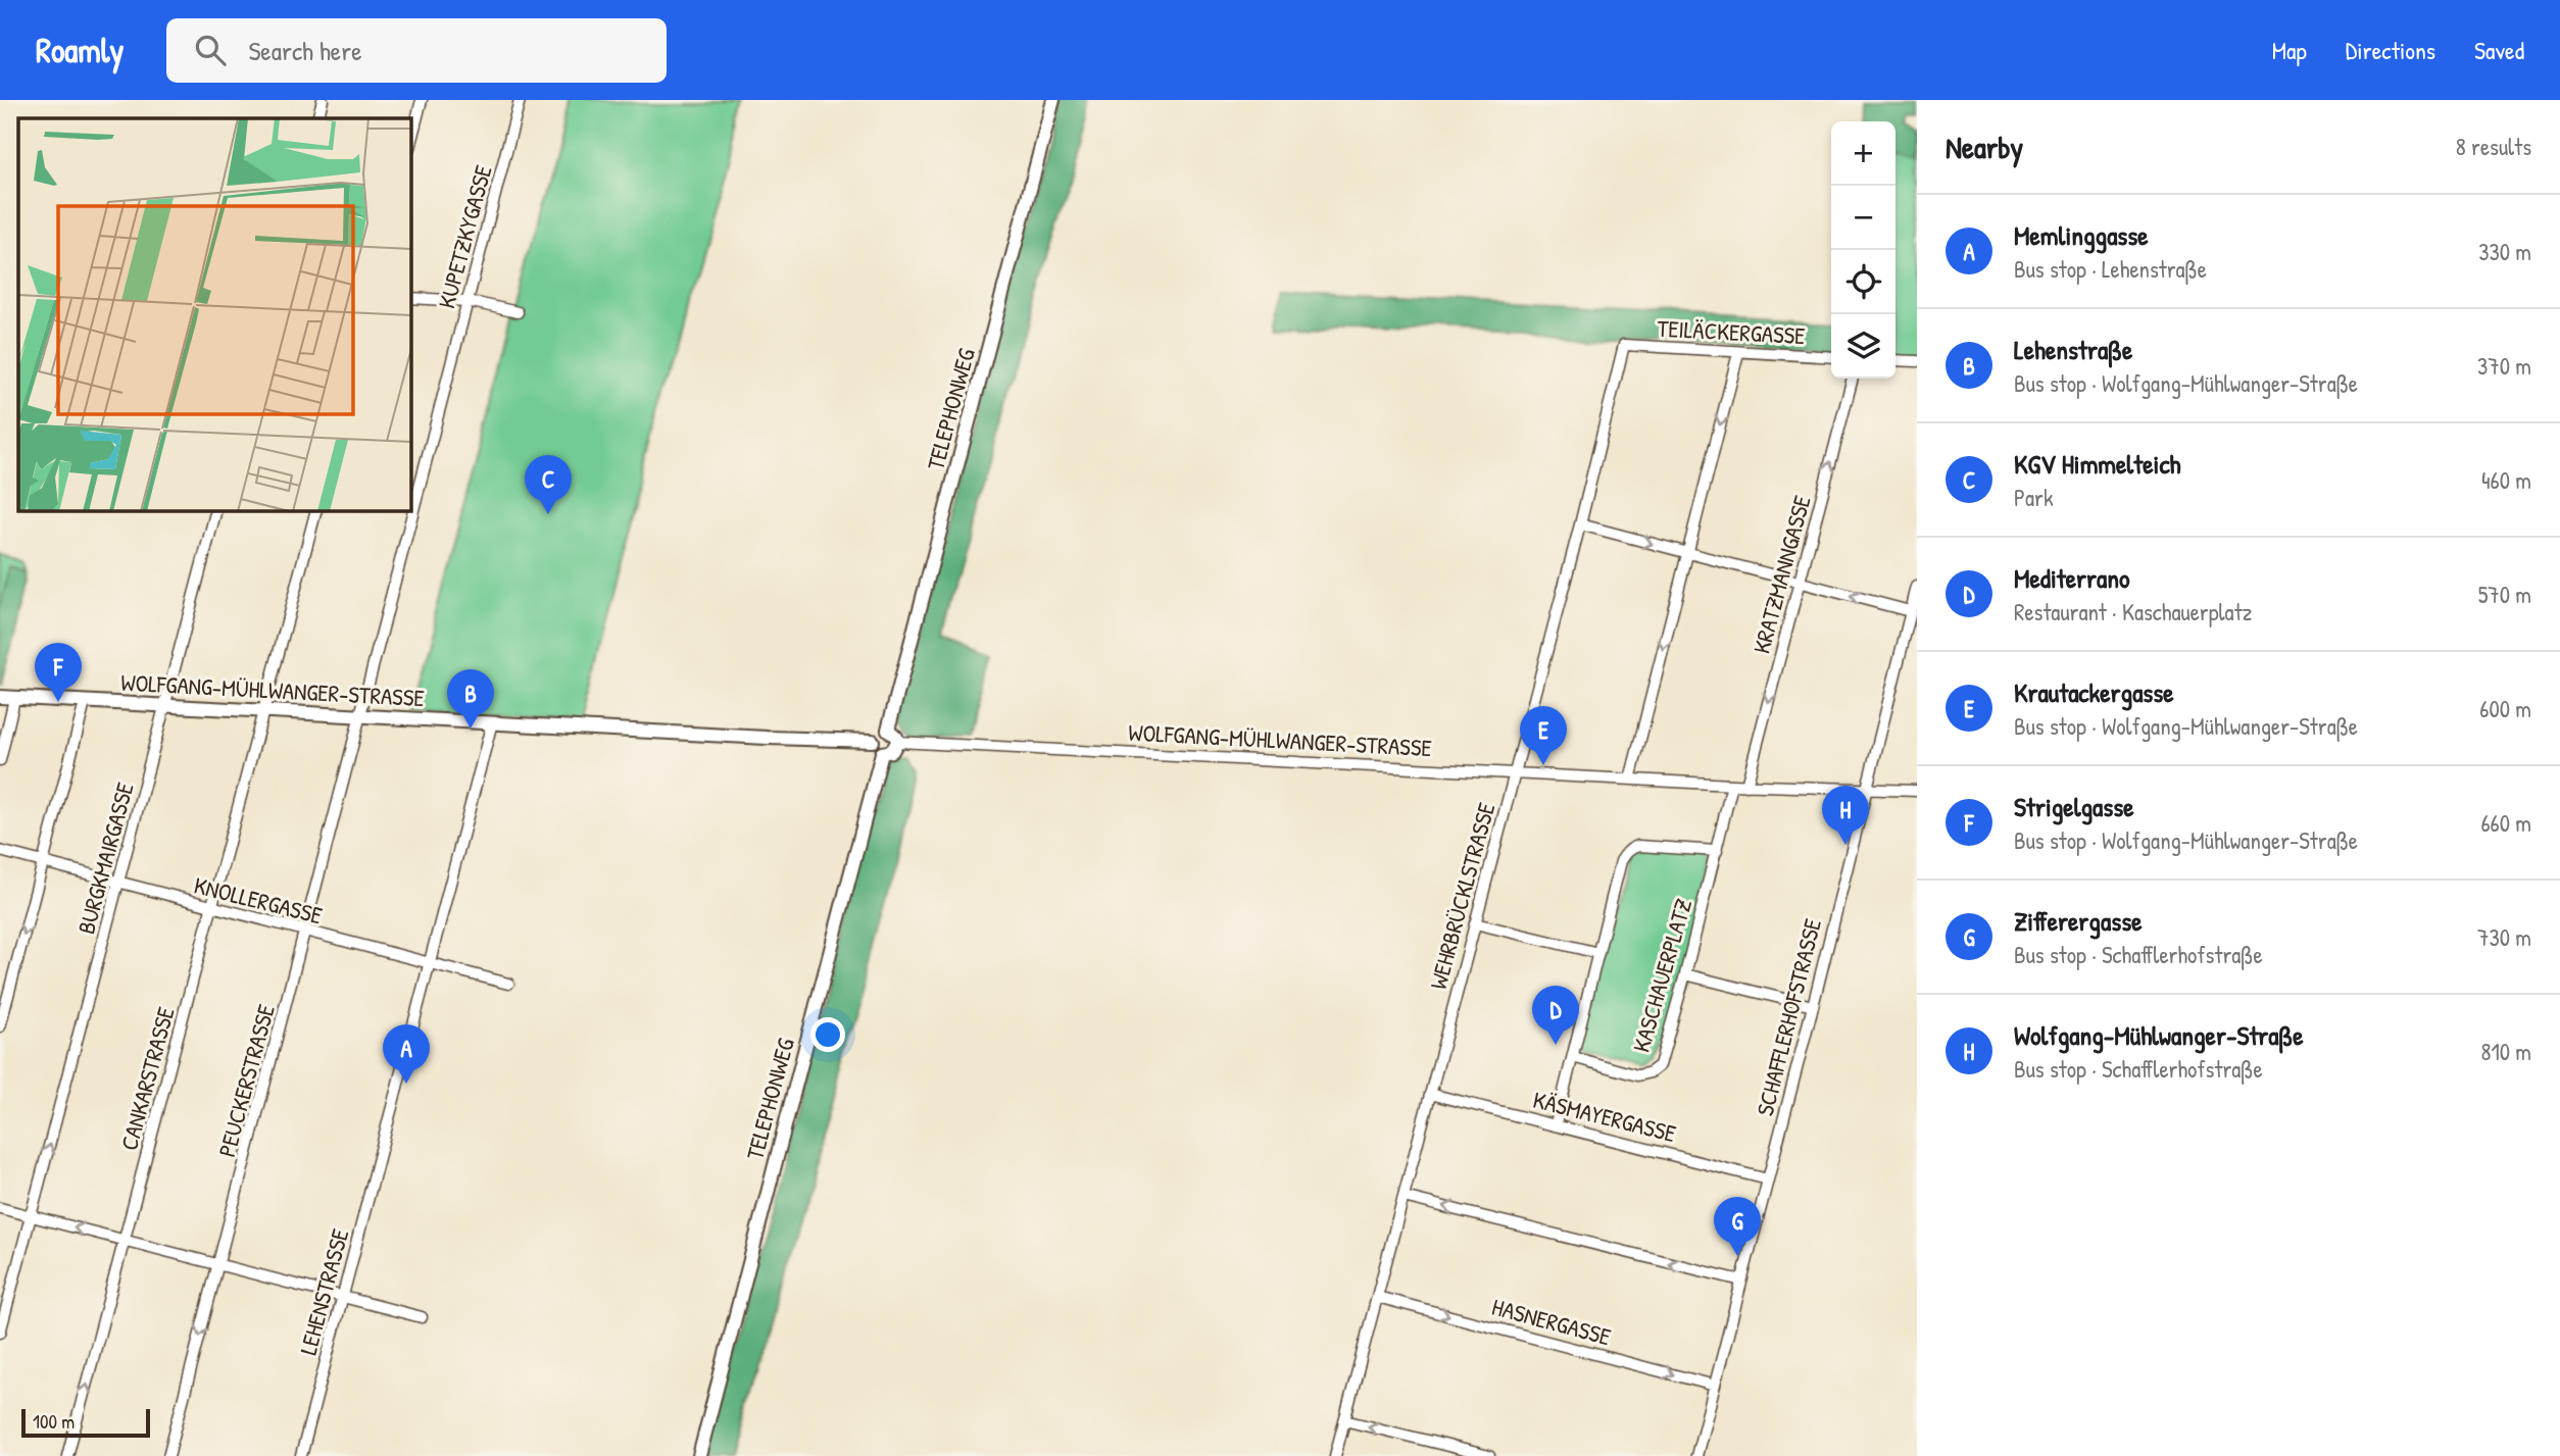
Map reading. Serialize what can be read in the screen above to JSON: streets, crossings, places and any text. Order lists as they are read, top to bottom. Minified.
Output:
{"streets":{"street":["KUPETZKYGASSE","TEILÄCKERGASSE","TELEPHONWEG","KRATZMANNGASSE","WOLFGANG-MÜHLWANGER-STRASSE","BURGKMAIRGASSE","WEHRBRÜCKLSTRASSE","KNOLLERGASSE","KASCHAUERPLATZ","SCHAFFLERHOFSTRASSE","CANKARSTRASSE","PEUCKERSTRASSE","KÄSMAYERGASSE","LEHENSTRASSE","HASNERGASSE"]},"crossings":[["KUPETZKYGASSE","WOLFGANG-MÜHLWANGER-STRASSE"],["KUPETZKYGASSE","PEUCKERSTRASSE"],["TEILÄCKERGASSE","WEHRBRÜCKLSTRASSE"],["TELEPHONWEG","WOLFGANG-MÜHLWANGER-STRASSE"],["KRATZMANNGASSE","WOLFGANG-MÜHLWANGER-STRASSE"],["WOLFGANG-MÜHLWANGER-STRASSE","BURGKMAIRGASSE"],["WOLFGANG-MÜHLWANGER-STRASSE","WEHRBRÜCKLSTRASSE"],["WOLFGANG-MÜHLWANGER-STRASSE","KASCHAUERPLATZ"],["WOLFGANG-MÜHLWANGER-STRASSE","SCHAFFLERHOFSTRASSE"],["WOLFGANG-MÜHLWANGER-STRASSE","CANKARSTRASSE"],["WOLFGANG-MÜHLWANGER-STRASSE","PEUCKERSTRASSE"],["WOLFGANG-MÜHLWANGER-STRASSE","LEHENSTRASSE"],["BURGKMAIRGASSE","KNOLLERGASSE"],["WEHRBRÜCKLSTRASSE","KÄSMAYERGASSE"],["WEHRBRÜCKLSTRASSE","HASNERGASSE"],["KNOLLERGASSE","CANKARSTRASSE"],["KNOLLERGASSE","PEUCKERSTRASSE"],["KNOLLERGASSE","LEHENSTRASSE"],["SCHAFFLERHOFSTRASSE","KÄSMAYERGASSE"],["SCHAFFLERHOFSTRASSE","HASNERGASSE"]],"one_way":["HASNERGASSE"],"scale_bar":"100 m","page":{"header":"Roamly","search":"Search here","nav":["Map","Directions","Saved"],"heading":["Nearby","8 results"],"map_buttons":["+","−"],"list":[{"mark":"A","name":"Memlinggasse","note":"Bus stop · Lehenstraße","value":"330 m"},{"mark":"B","name":"Lehenstraße","note":"Bus stop · Wolfgang-Mühlwanger-Straße","value":"370 m"},{"mark":"C","name":"KGV Himmelteich","note":"Park","value":"460 m"},{"mark":"D","name":"Mediterrano","note":"Restaurant · Kaschauerplatz","value":"570 m"},{"mark":"E","name":"Krautackergasse","note":"Bus stop · Wolfgang-Mühlwanger-Straße","value":"600 m"},{"mark":"F","name":"Strigelgasse","note":"Bus stop · Wolfgang-Mühlwanger-Straße","value":"660 m"},{"mark":"G","name":"Zifferergasse","note":"Bus stop · Schafflerhofstraße","value":"730 m"},{"mark":"H","name":"Wolfgang-Mühlwanger-Straße","note":"Bus stop · Schafflerhofstraße","value":"810 m"}],"pins":["C","F","B","E","H","D","A","G"],"scale":"100 m"}}
